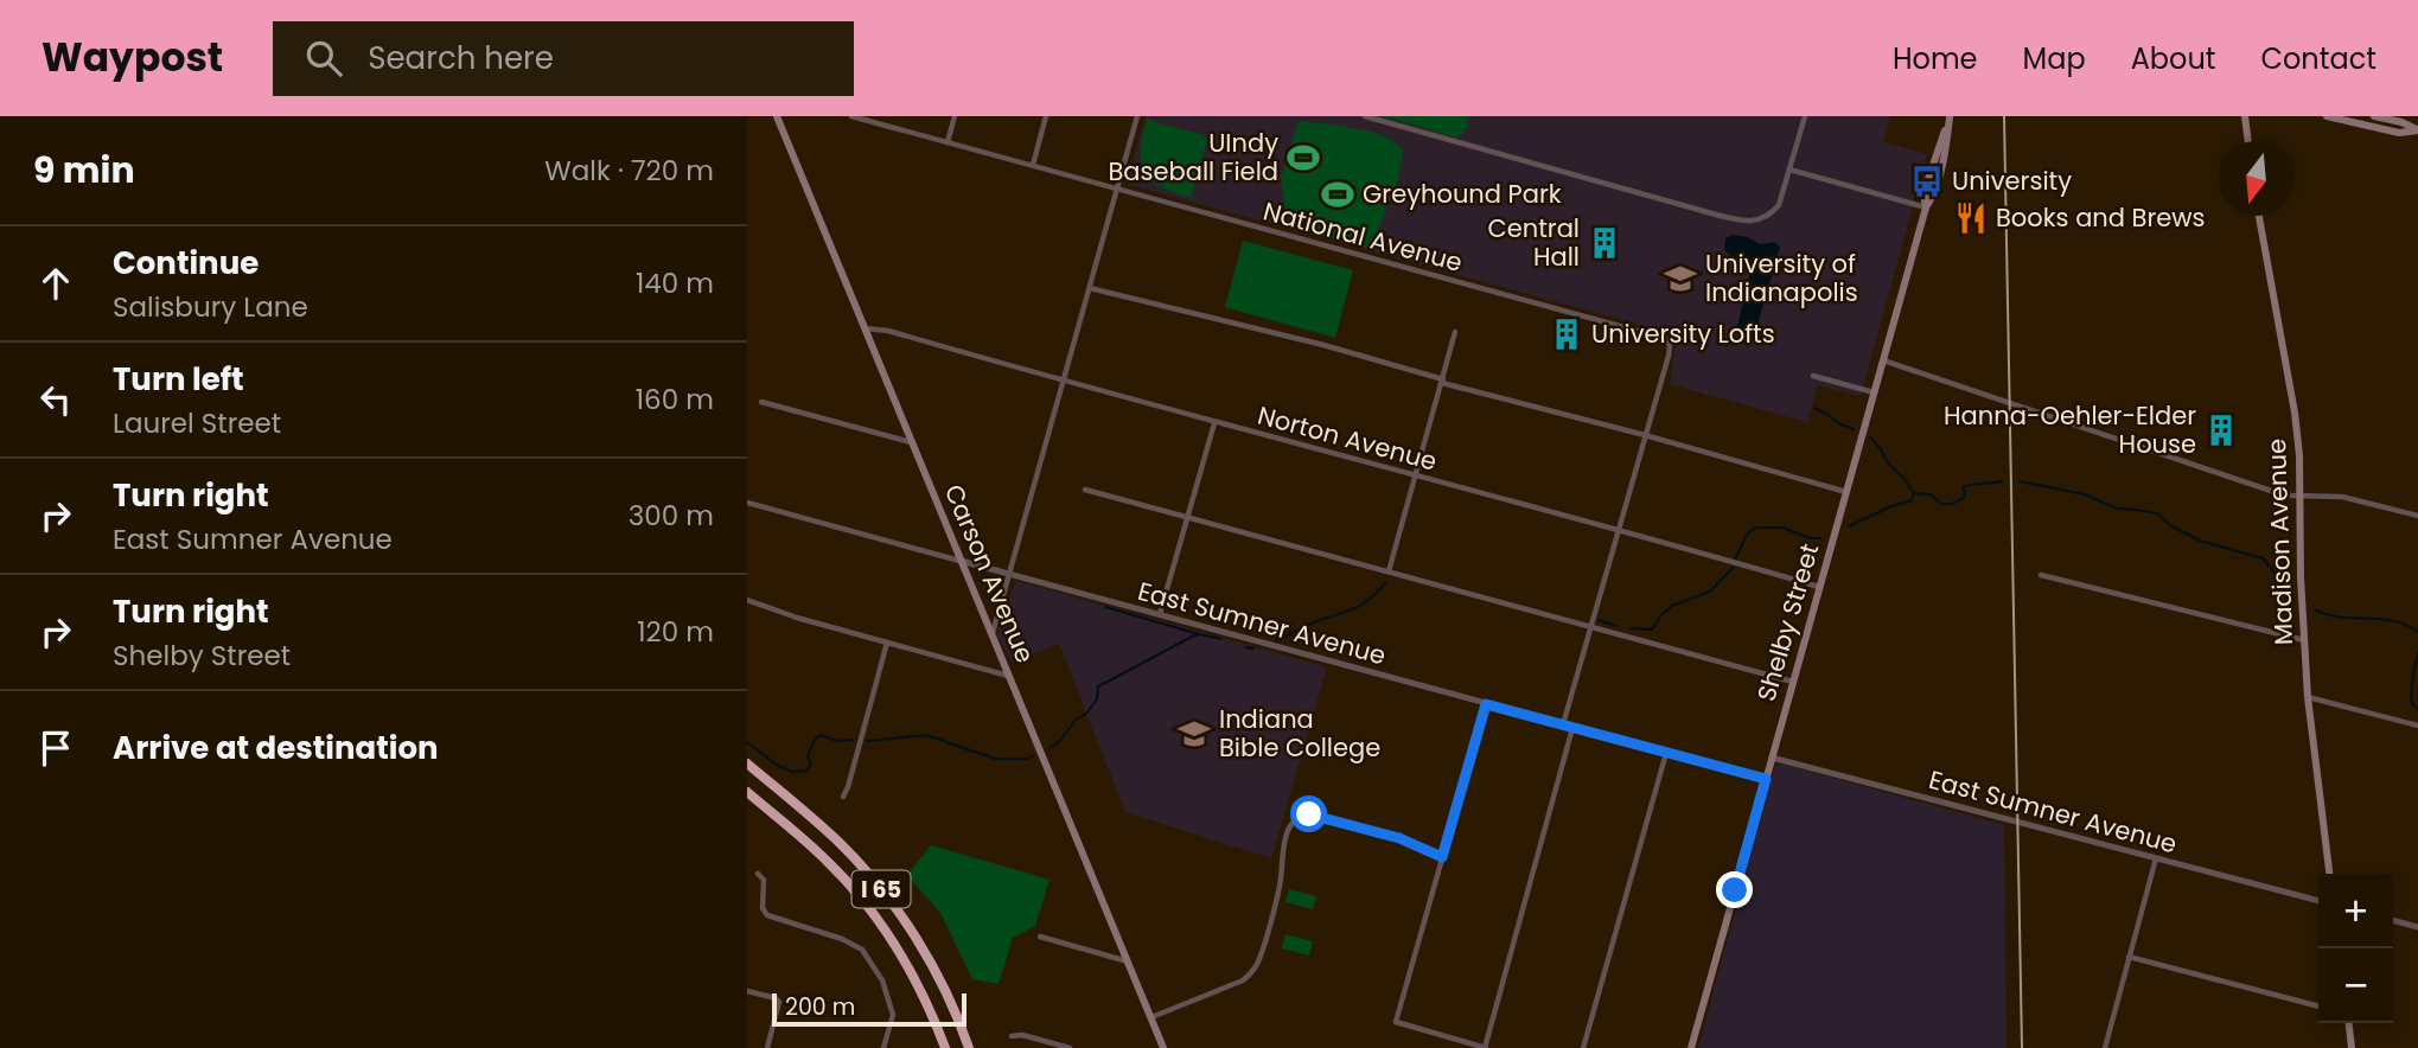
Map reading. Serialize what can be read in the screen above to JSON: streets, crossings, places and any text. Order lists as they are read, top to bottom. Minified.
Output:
{"streets":{"highway":["I 65"],"main road":["Madison Avenue","Carson Avenue","Shelby Street"],"street":["National Avenue","Norton Avenue","East Sumner Avenue"]},"crossings":[["Norton Avenue","Carson Avenue"],["Norton Avenue","Shelby Street"],["Carson Avenue","East Sumner Avenue"],["Shelby Street","East Sumner Avenue"]],"places":{"sports":["UIndy Baseball Field","Greyhound Park"],"bus stop":["University"],"restaurant":["Books and Brews"],"building":["Central Hall","University Lofts","Hanna-Oehler-Elder House"],"school or university":["University of Indianapolis","Indiana Bible College"]},"scale_bar":"200 m","north":"bottom","page":{"header":"Waypost","search":"Search here","nav":["Home","Map","About","Contact"],"heading":["9 min","Walk · 720 m"],"list":[["Continue","Salisbury Lane","140 m"],["Turn left","Laurel Street","160 m"],["Turn right","East Sumner Avenue","300 m"],["Turn right","Shelby Street","120 m"],"Arrive at destination"],"map_buttons":["+","−"],"scale":"200 m"}}
